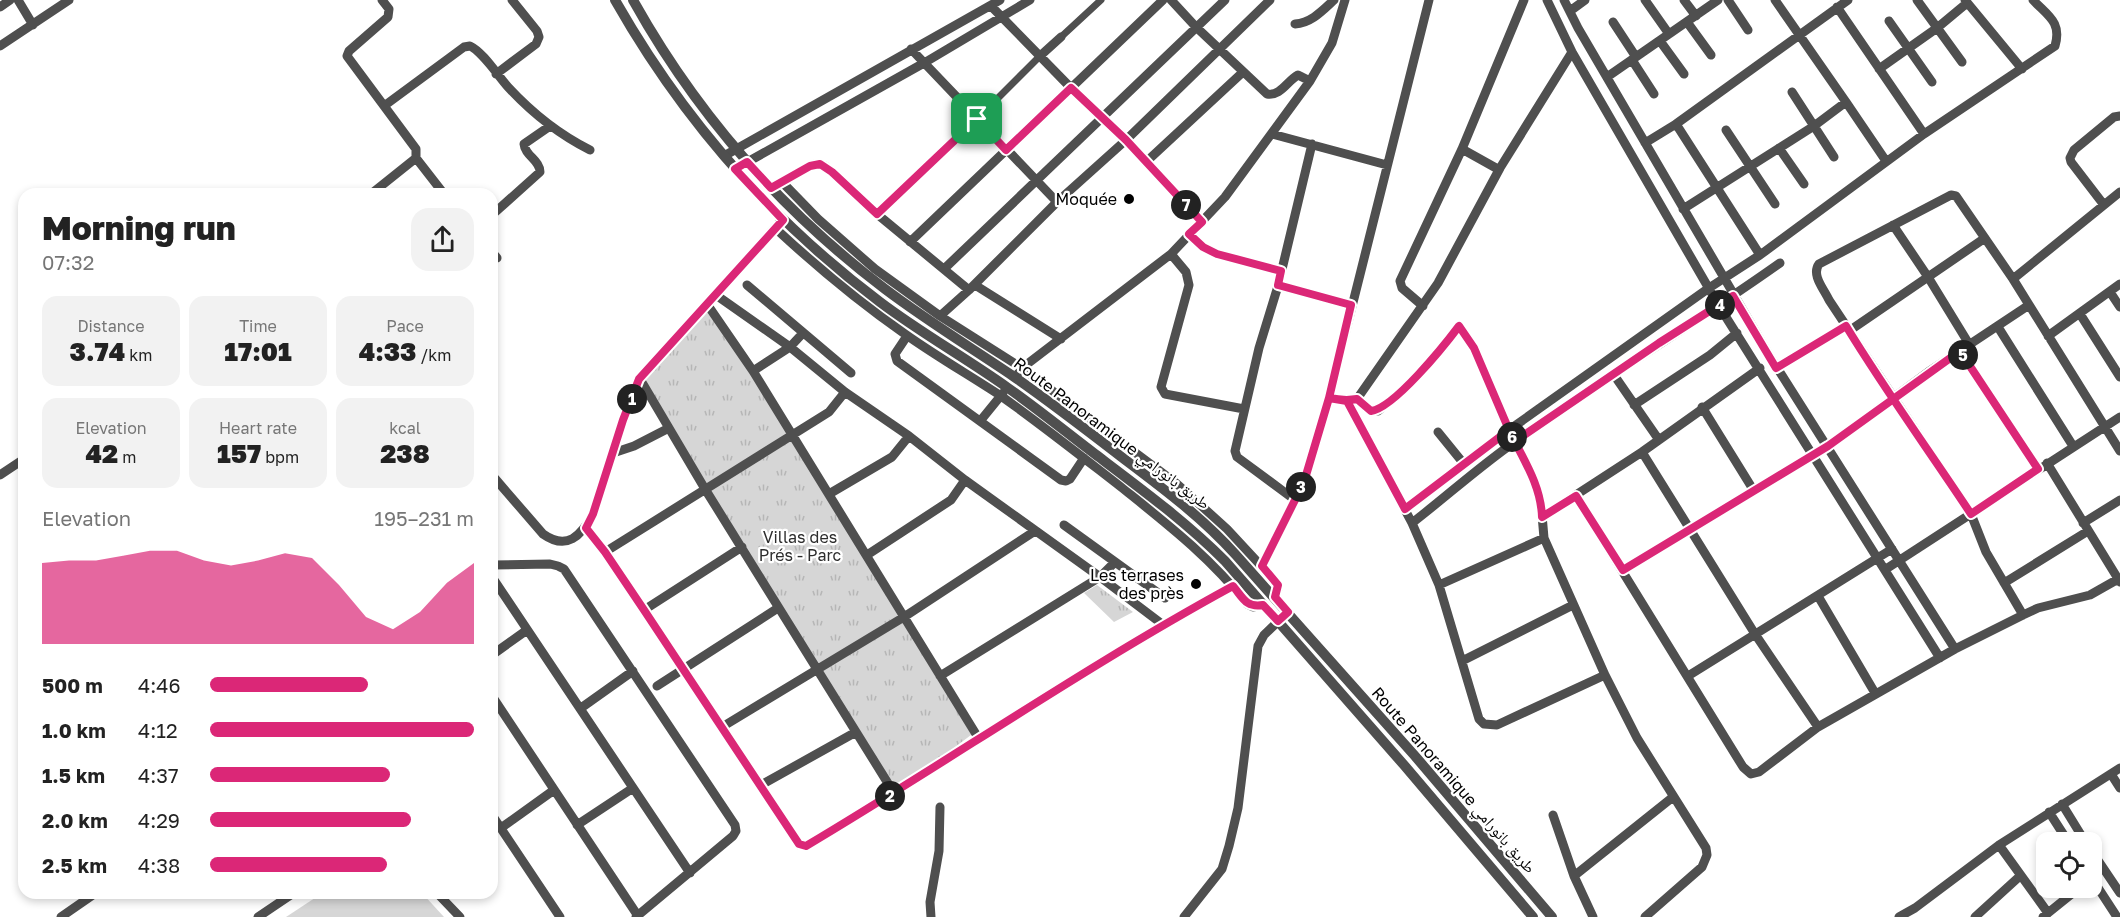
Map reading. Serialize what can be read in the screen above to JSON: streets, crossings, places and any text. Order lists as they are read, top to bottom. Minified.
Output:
{"streets":{"street":["Route Panoramique طريق بانورامي"]},"parks":["Villas des Prés - Parc"],"places":["Moquée","Les terrases des près"],"page":{"heading":["Morning run","07:32"],"pins":["7","4","5","1","6","3","2"],"stats":[["Distance","3.74 km"],["Time","17:01"],["Pace","4:33 /km"],["Elevation","42 m"],["Heart rate","157 bpm"],["kcal","238"]],"chart":["Elevation","195–231 m"],"list":[{"name":"500 m","note":"4:46"},{"name":"1.0 km","note":"4:12"},{"name":"1.5 km","note":"4:37"},{"name":"2.0 km","note":"4:29"},{"name":"2.5 km","note":"4:38"}]}}
